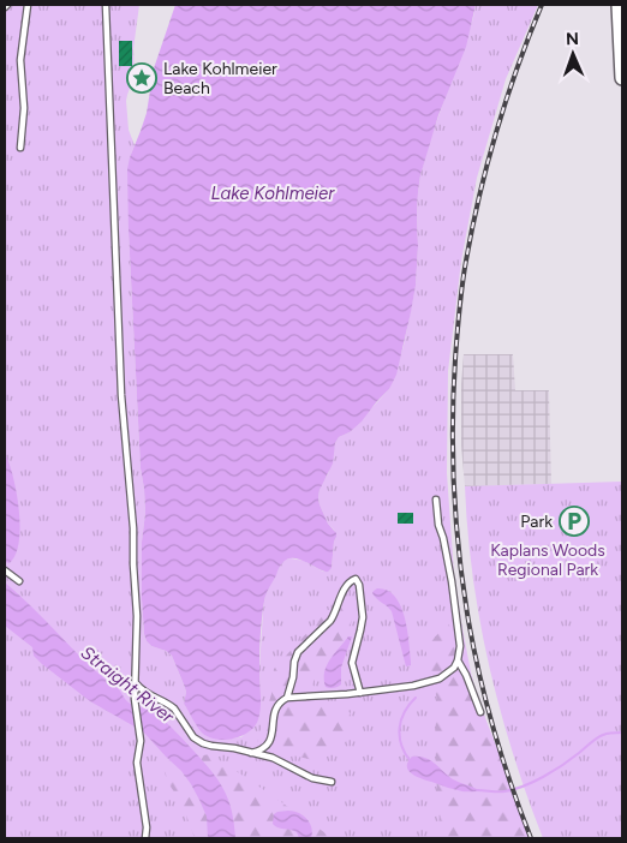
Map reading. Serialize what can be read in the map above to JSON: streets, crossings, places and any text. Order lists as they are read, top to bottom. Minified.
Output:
{"water":["Lake Kohlmeier","Straight River"],"parks":["Kaplans Woods Regional Park"],"places":{"place":["Lake Kohlmeier Beach"],"parking":["Park"]},"north":"top"}
